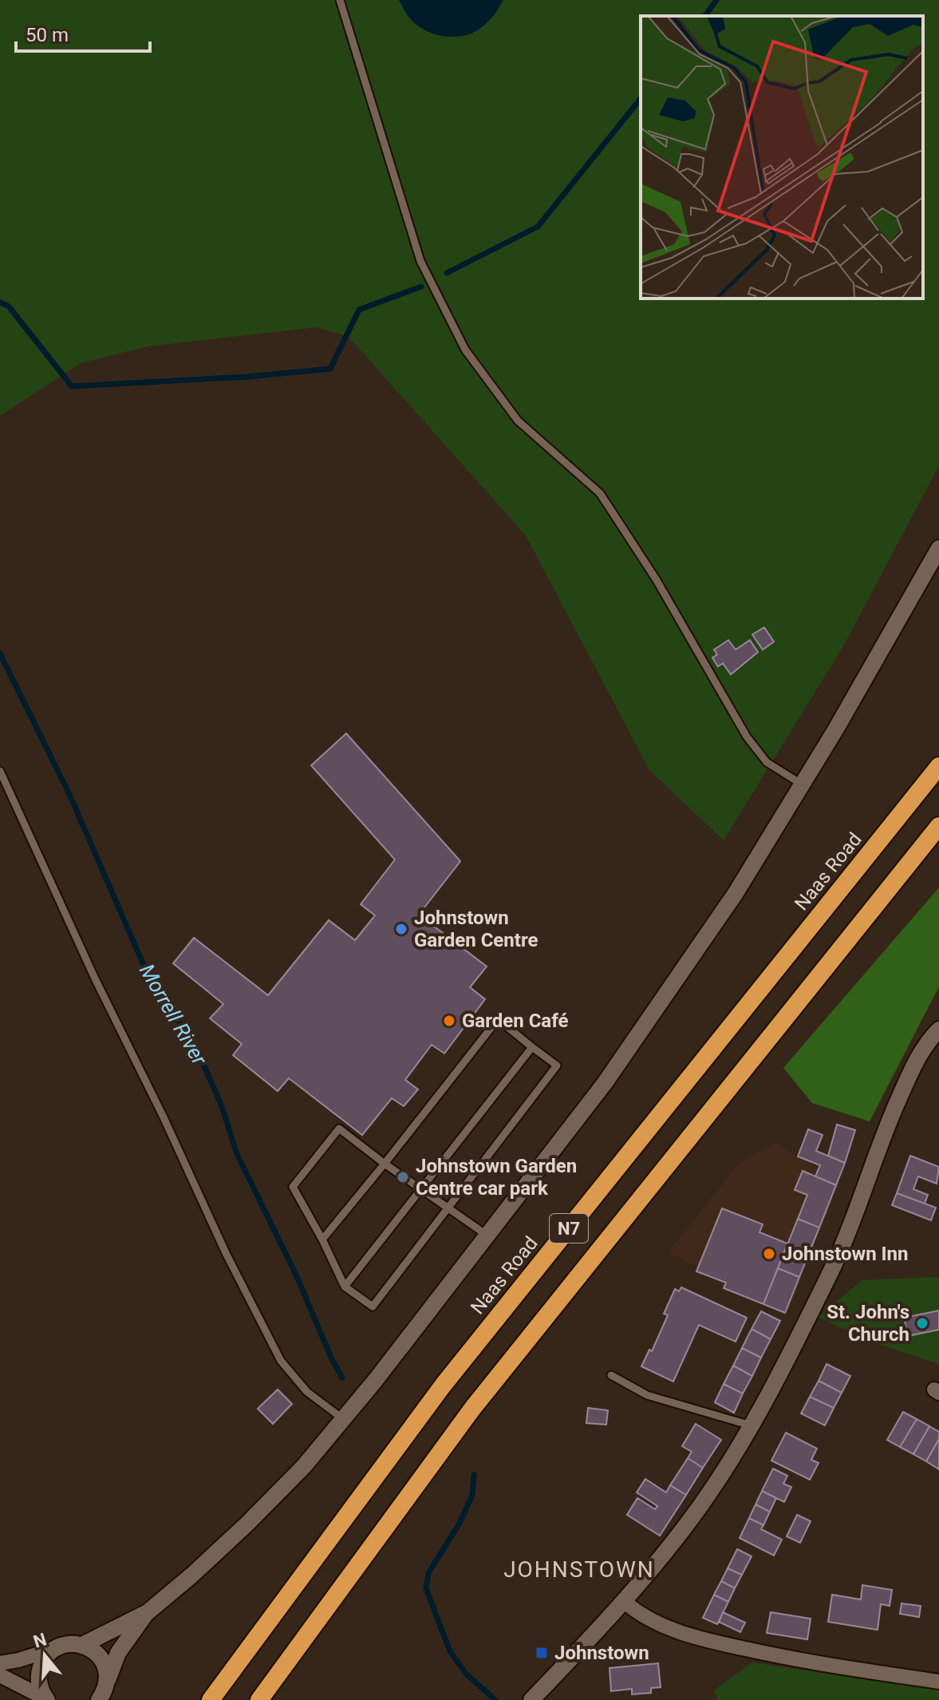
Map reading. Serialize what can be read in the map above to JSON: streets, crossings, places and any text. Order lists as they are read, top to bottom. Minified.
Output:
{"streets":{"highway":["Naas Road","N7"]},"districts":["JOHNSTOWN"],"water":["Morrell River"],"places":{"other":["Johnstown Garden Centre","Garden Café","Johnstown Garden Centre car park","Johnstown Inn","St. John's Church"],"transit":["Johnstown"]},"scale_bar":"50 m","north":"top"}
